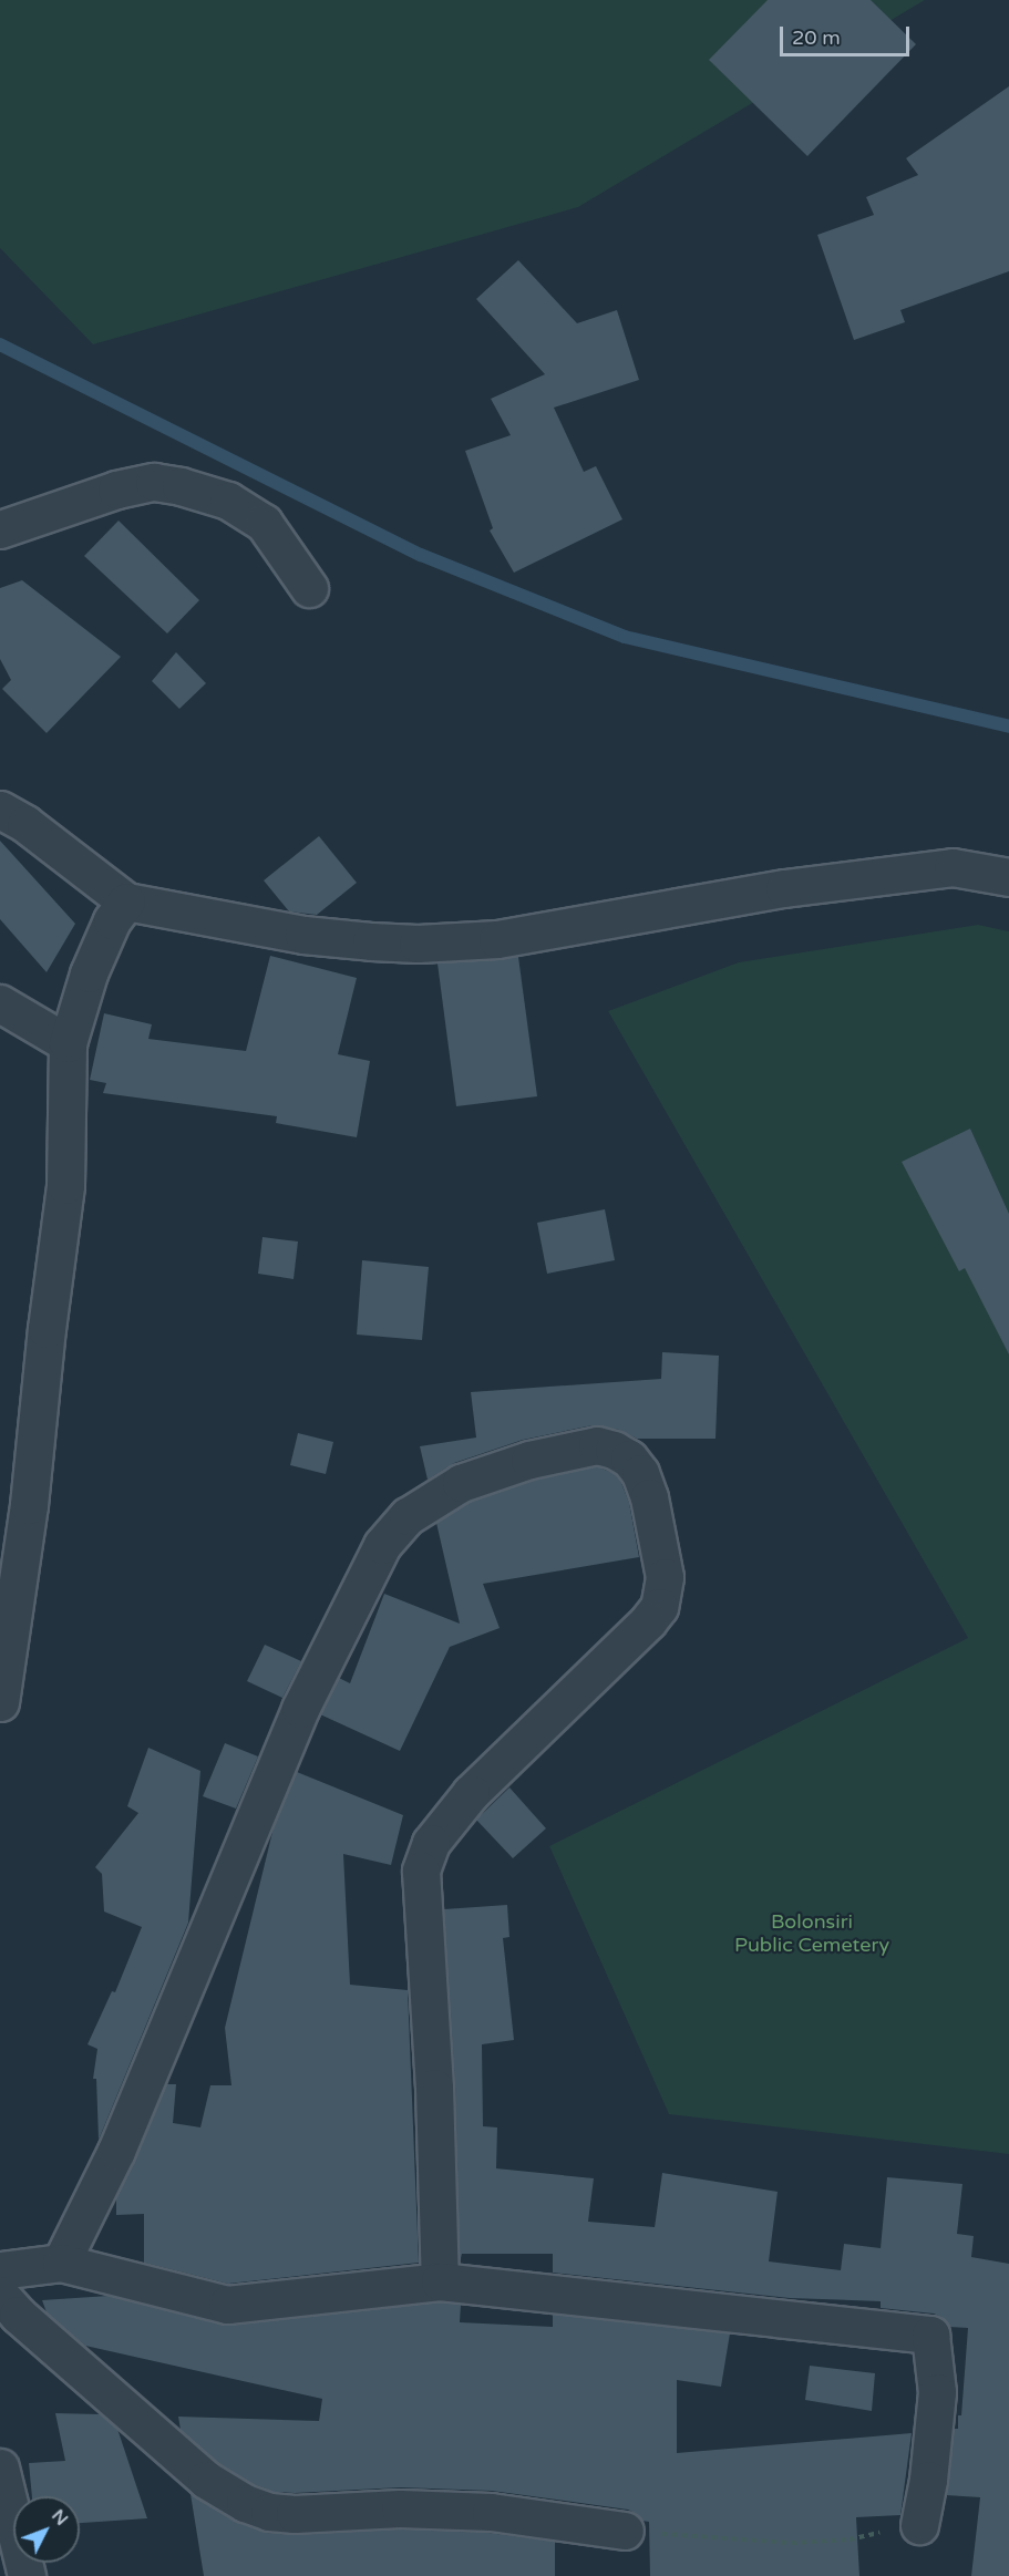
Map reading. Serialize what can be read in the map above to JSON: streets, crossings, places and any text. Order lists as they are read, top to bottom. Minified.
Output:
{"parks":["Bolonsiri Public Cemetery"],"scale_bar":"20 m","north":"top right"}
